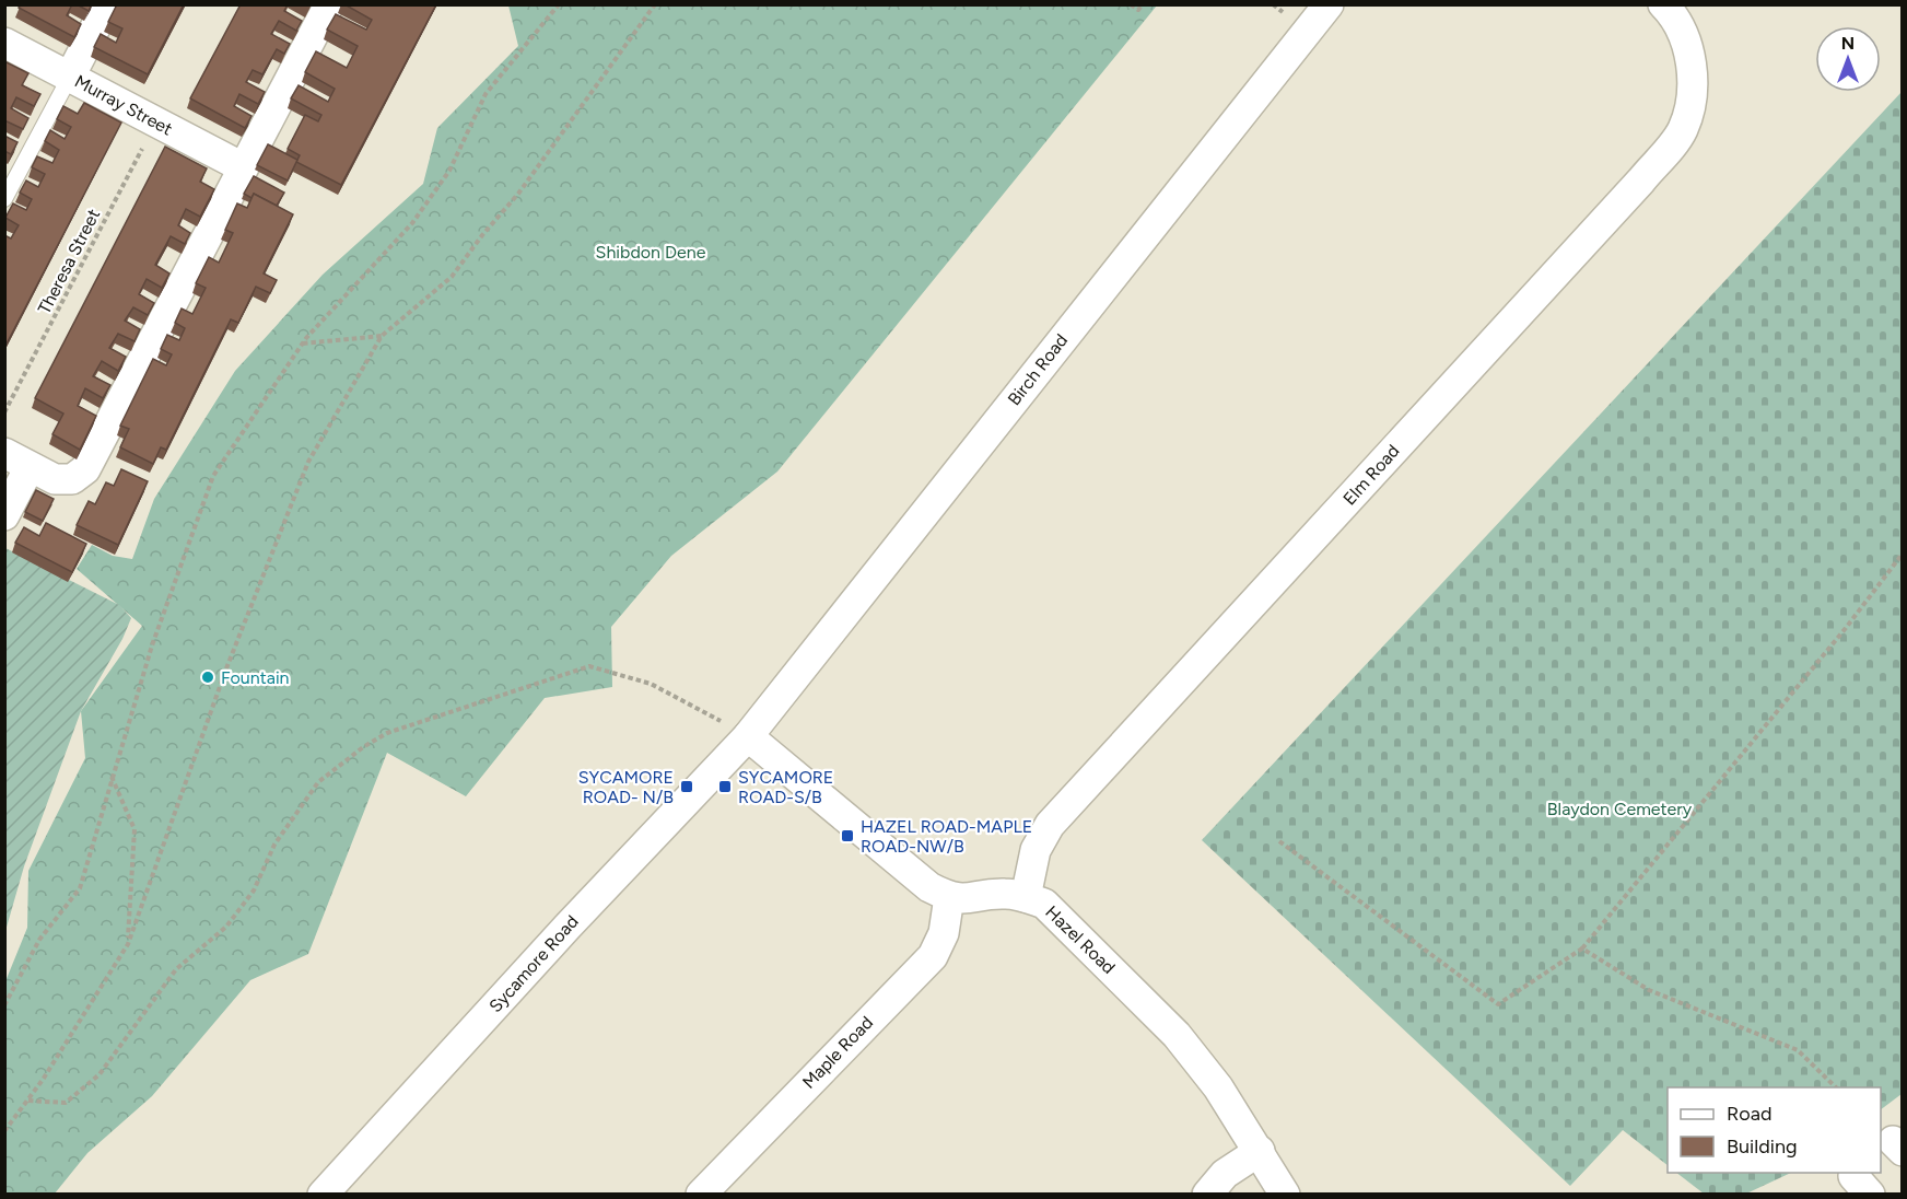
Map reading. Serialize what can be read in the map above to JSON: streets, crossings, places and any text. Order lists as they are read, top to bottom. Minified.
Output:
{"streets":{"street":["Murray Street","Birch Road","Elm Road","Hazel Road","Sycamore Road","Maple Road"],"path":["Theresa Street"]},"crossings":[["Murray Street","Theresa Street"],["Birch Road","Sycamore Road"],["Elm Road","Hazel Road"],["Hazel Road","Maple Road"]],"parks":["Shibdon Dene","Blaydon Cemetery"],"places":{"other":["Fountain"],"transit":["SYCAMORE ROAD- N/B","SYCAMORE ROAD-S/B","HAZEL ROAD-MAPLE ROAD-NW/B"]},"legend":["Road","Building"],"north":"top"}
